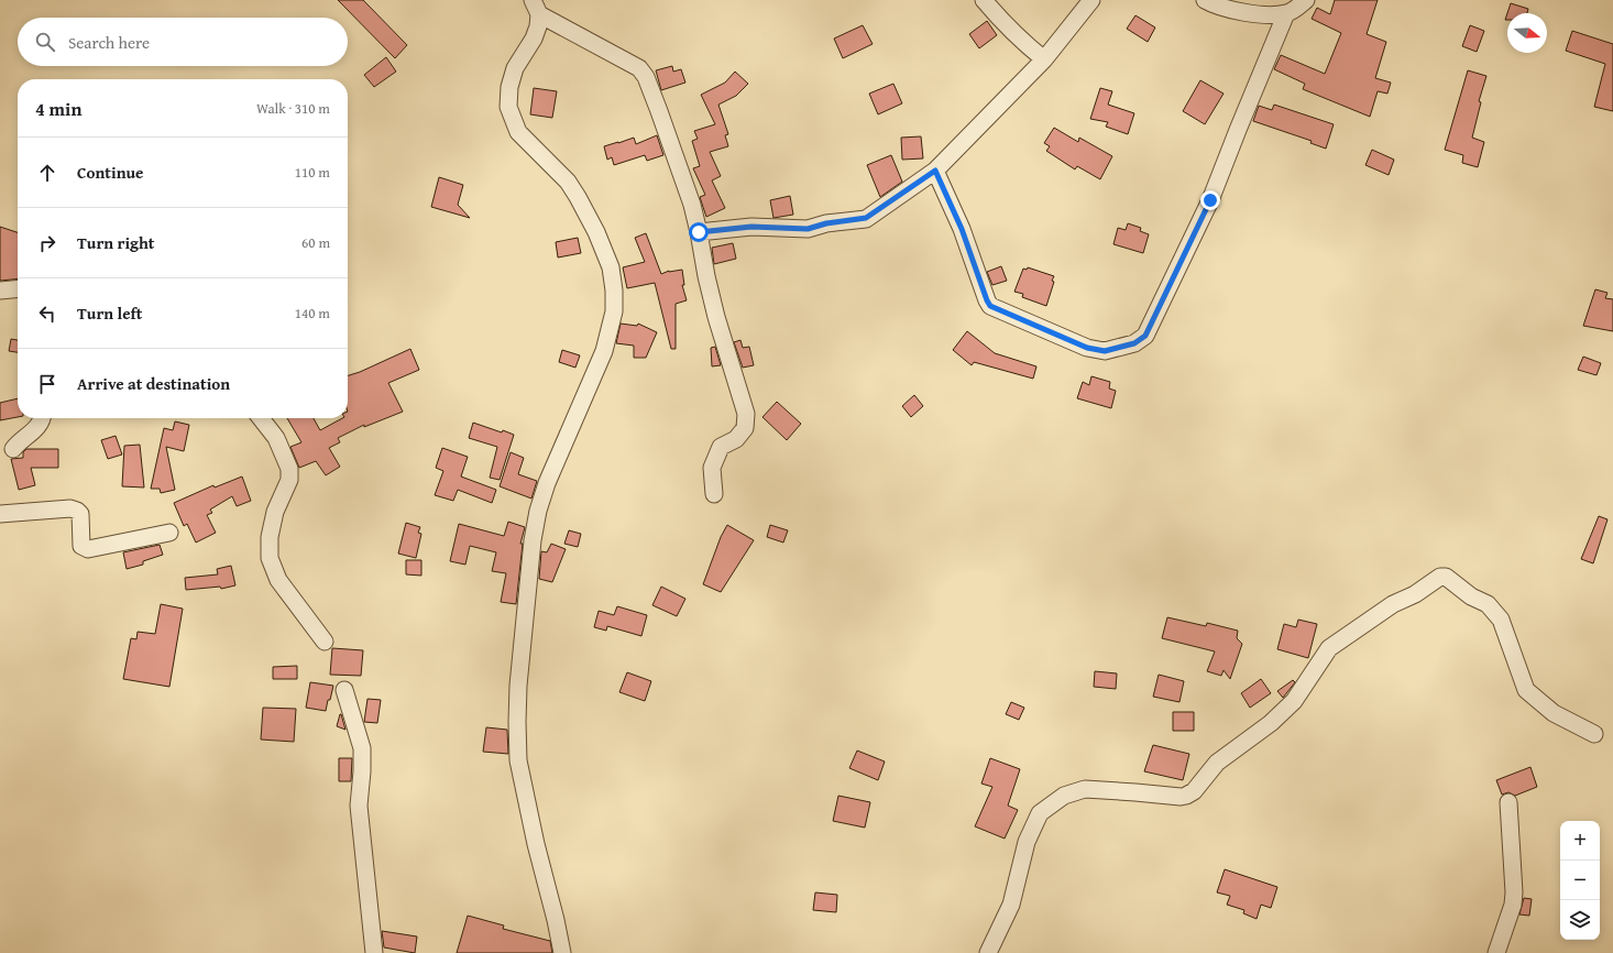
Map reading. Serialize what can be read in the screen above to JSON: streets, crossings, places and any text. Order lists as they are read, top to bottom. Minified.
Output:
{"north":"right","page":{"search":"Search here","heading":["4 min","Walk · 310 m"],"list":[["Continue","110 m"],["Turn right","60 m"],["Turn left","140 m"],"Arrive at destination"],"map_buttons":["+","−"]}}
